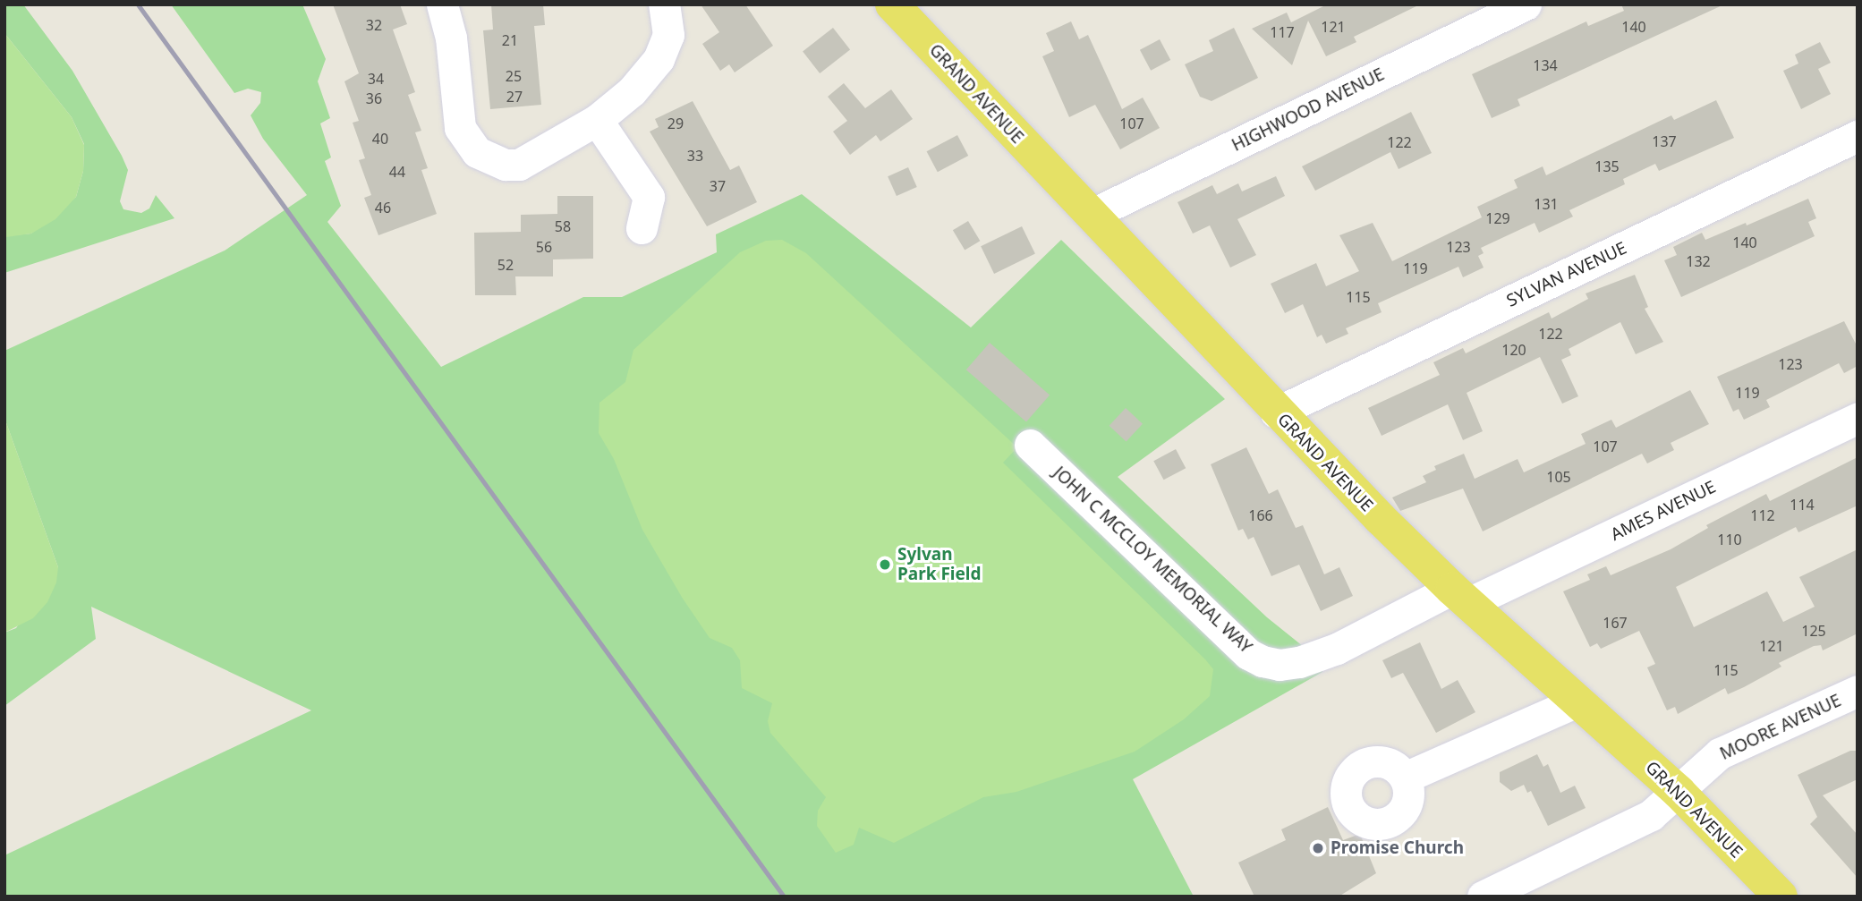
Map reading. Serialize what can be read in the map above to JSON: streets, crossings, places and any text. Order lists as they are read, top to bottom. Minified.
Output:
{"streets":{"main road":["GRAND AVENUE"],"street":["HIGHWOOD AVENUE","SYLVAN AVENUE","AMES AVENUE","JOHN C MCCLOY MEMORIAL WAY","MOORE AVENUE"]},"crossings":[["GRAND AVENUE","HIGHWOOD AVENUE"],["GRAND AVENUE","SYLVAN AVENUE"],["GRAND AVENUE","AMES AVENUE"],["GRAND AVENUE","JOHN C MCCLOY MEMORIAL WAY"],["GRAND AVENUE","MOORE AVENUE"],["AMES AVENUE","JOHN C MCCLOY MEMORIAL WAY"]],"places":["Sylvan Park Field","Promise Church"],"house_numbers":["32","121","140","117","21","134","25","34","27","36","29","107","40","137","122","33","135","44","37","131","46","129","58","140","56","123","132","52","119","115","122","120","123","119","107","105","114","166","112","110","167","125","121","115"]}
